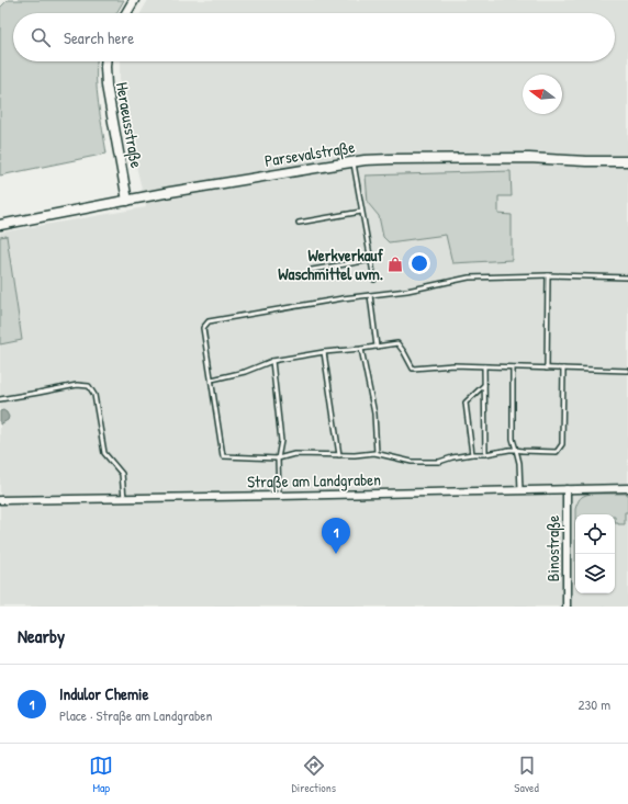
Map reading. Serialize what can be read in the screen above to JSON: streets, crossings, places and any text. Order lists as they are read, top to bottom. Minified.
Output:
{"streets":{"street":["Heraeusstraße","Parsevalstraße","Straße am Landgraben","Binostraße"]},"crossings":[["Heraeusstraße","Parsevalstraße"],["Straße am Landgraben","Binostraße"]],"places":{"shop":["Werkverkauf Waschmittel uvm."]},"north":"left","page":{"search":"Search here","pins":"1","heading":"Nearby","list":[{"mark":"1","name":"Indulor Chemie","note":"Place · Straße am Landgraben","value":"230 m"}],"nav":["Map","Directions","Saved"]}}
